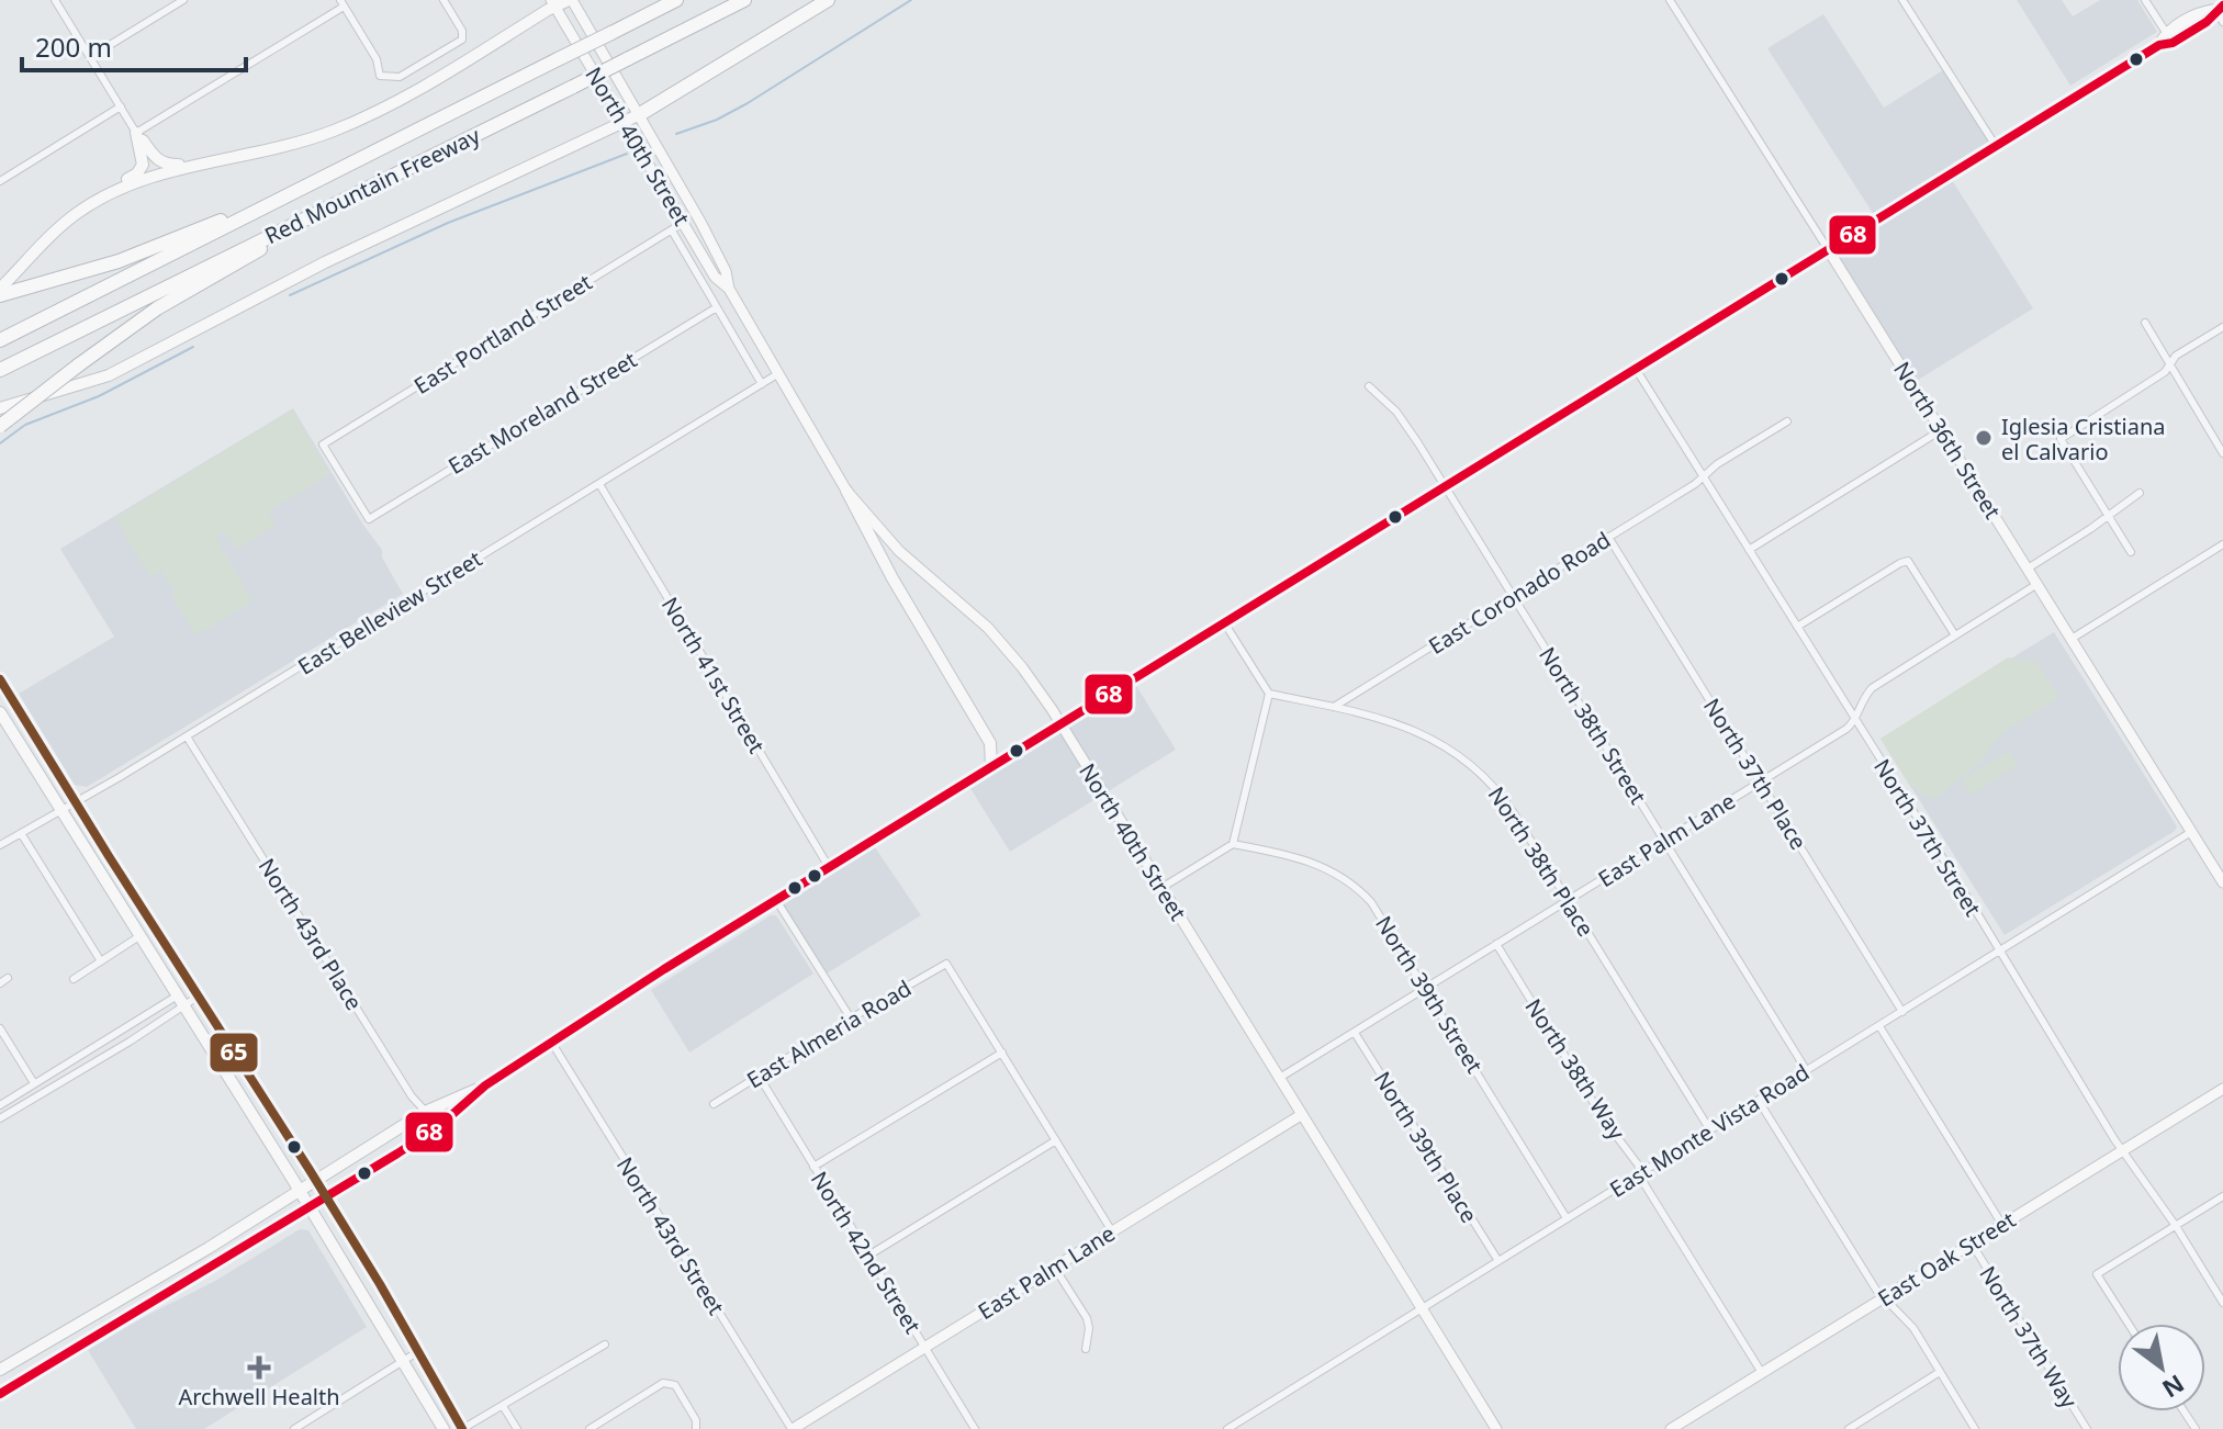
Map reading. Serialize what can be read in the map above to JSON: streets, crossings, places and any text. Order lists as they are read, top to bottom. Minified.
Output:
{"streets":{"highway":["Red Mountain Freeway"],"main road":["North 40th Street","North 36th Street","East Palm Lane","East Oak Street"],"street":["East Portland Street","East Moreland Street","East Coronado Road","East Belleview Street","North 41st Street","North 38th Street","North 37th Place","North 37th Street","North 38th Place","North 43rd Place","North 39th Street","East Almeria Road","North 38th Way","East Monte Vista Road","North 39th Place","North 43rd Street","North 42nd Street","North 37th Way"]},"crossings":[["North 40th Street","East Portland Street"],["North 40th Street","East Belleview Street"],["North 40th Street","East Palm Lane"],["North 40th Street","East Monte Vista Road"],["East Portland Street","East Moreland Street"],["North 36th Street","East Palm Lane"],["North 36th Street","East Monte Vista Road"],["East Coronado Road","North 38th Street"],["East Coronado Road","North 37th Place"],["East Coronado Road","North 37th Street"],["East Coronado Road","North 38th Place"],["East Belleview Street","North 41st Street"],["East Belleview Street","North 43rd Place"],["North 38th Street","East Palm Lane"],["North 38th Street","East Monte Vista Road"],["North 37th Place","East Palm Lane"],["North 37th Place","East Monte Vista Road"],["North 37th Street","East Palm Lane"],["North 37th Street","East Monte Vista Road"],["North 37th Street","East Oak Street"],["East Palm Lane","North 38th Place"],["East Palm Lane","North 39th Street"],["East Palm Lane","North 38th Way"],["East Palm Lane","North 39th Place"],["East Palm Lane","North 43rd Street"],["East Palm Lane","North 42nd Street"],["North 38th Place","East Monte Vista Road"],["North 39th Street","East Monte Vista Road"],["East Almeria Road","North 42nd Street"],["North 38th Way","East Monte Vista Road"],["North 38th Way","East Oak Street"],["East Monte Vista Road","North 39th Place"],["East Oak Street","North 37th Way"]],"places":{"other":["Iglesia Cristiana el Calvario"],"health":["Archwell Health"]},"lines":["transit line 68","transit line 65"],"scale_bar":"200 m","north":"bottom right"}
